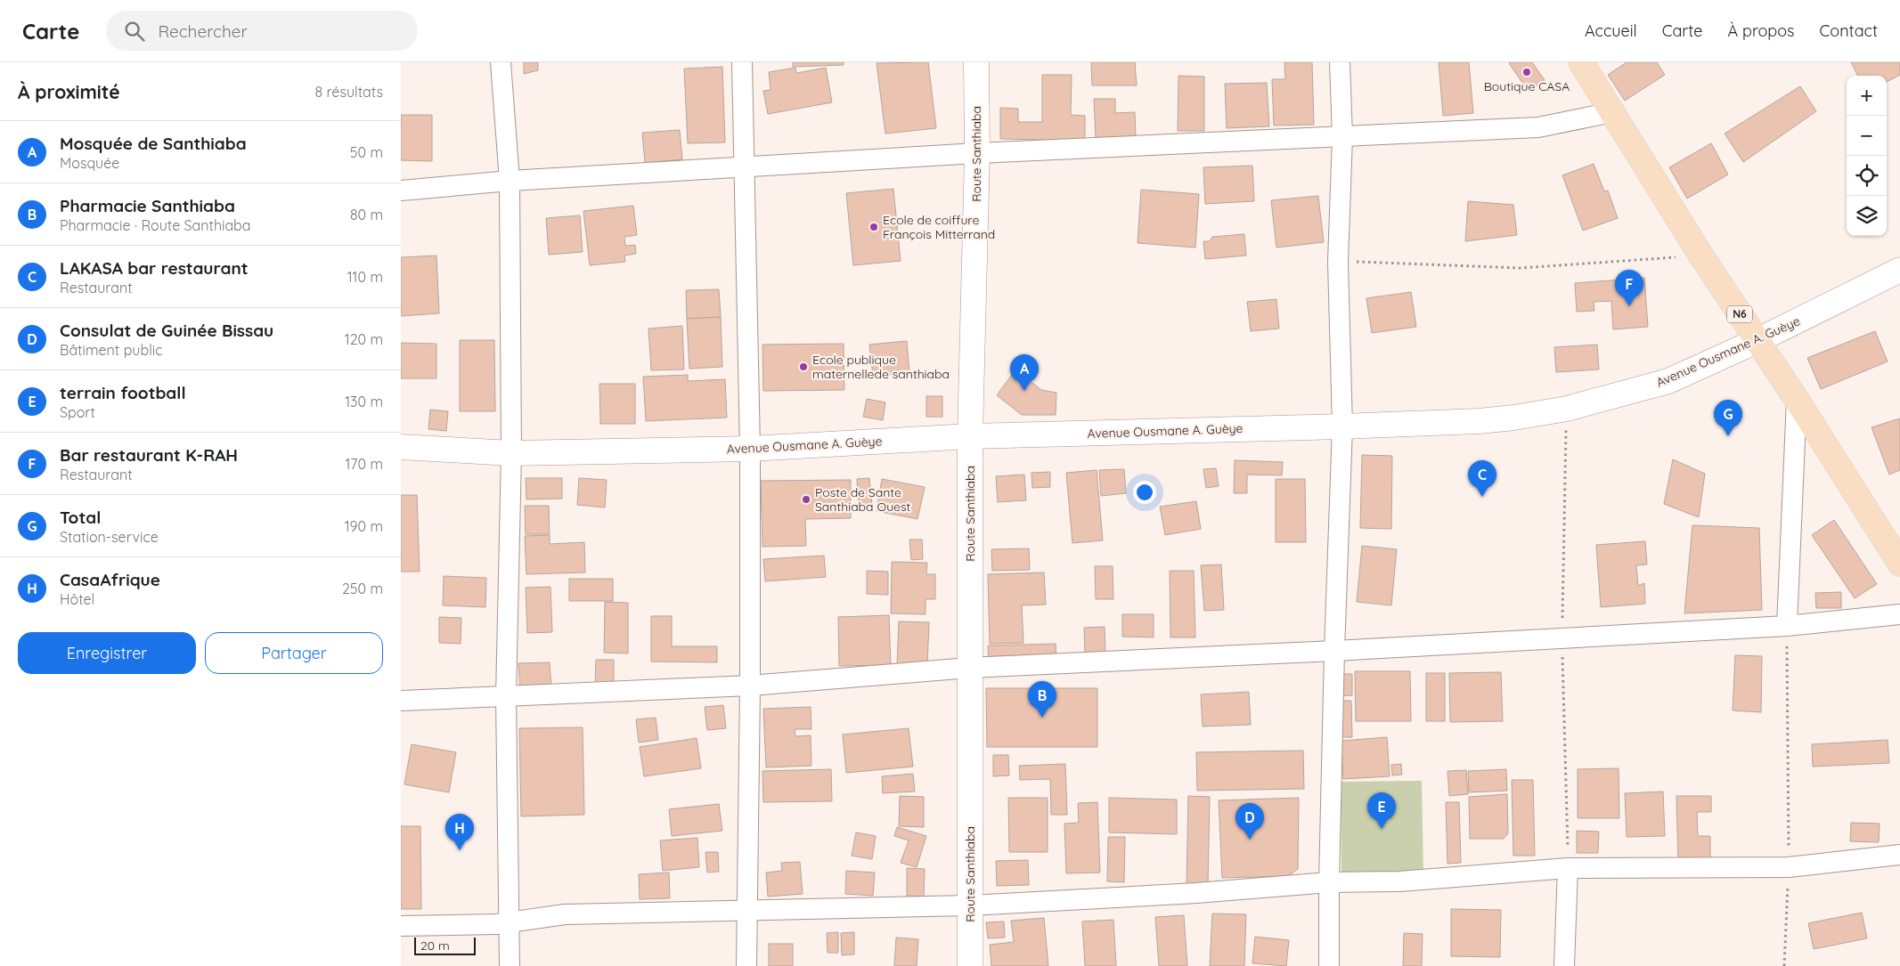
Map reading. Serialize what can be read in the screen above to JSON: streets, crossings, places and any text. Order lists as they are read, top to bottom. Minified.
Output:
{"streets":{"main road":["N6"],"street":["Route Santhiaba","Avenue Ousmane A. Guèye"]},"crossings":[["Route Santhiaba","Avenue Ousmane A. Guèye"],["N6","Avenue Ousmane A. Guèye"]],"places":["Boutique CASA","Ecole de coiffure François Mitterrand","Ecole publique maternellede santhiaba","Poste de Sante Santhiaba Ouest"],"scale_bar":"20 m","page":{"header":"Carte","search":"Rechercher","nav":["Accueil","Carte","À propos","Contact"],"heading":["À proximité","8 résultats"],"map_buttons":["+","−"],"list":[{"mark":"A","name":"Mosquée de Santhiaba","note":"Mosquée","value":"50 m"},{"mark":"B","name":"Pharmacie Santhiaba","note":"Pharmacie · Route Santhiaba","value":"80 m"},{"mark":"C","name":"LAKASA bar restaurant","note":"Restaurant","value":"110 m"},{"mark":"D","name":"Consulat de Guinée Bissau","note":"Bâtiment public","value":"120 m"},{"mark":"E","name":"terrain football","note":"Sport","value":"130 m"},{"mark":"F","name":"Bar restaurant K-RAH","note":"Restaurant","value":"170 m"},{"mark":"G","name":"Total","note":"Station-service","value":"190 m"},{"mark":"H","name":"CasaAfrique","note":"Hôtel","value":"250 m"}],"pins":["F","A","G","C","B","E","D","H"],"buttons":["Enregistrer","Partager"],"scale":"20 m"}}
